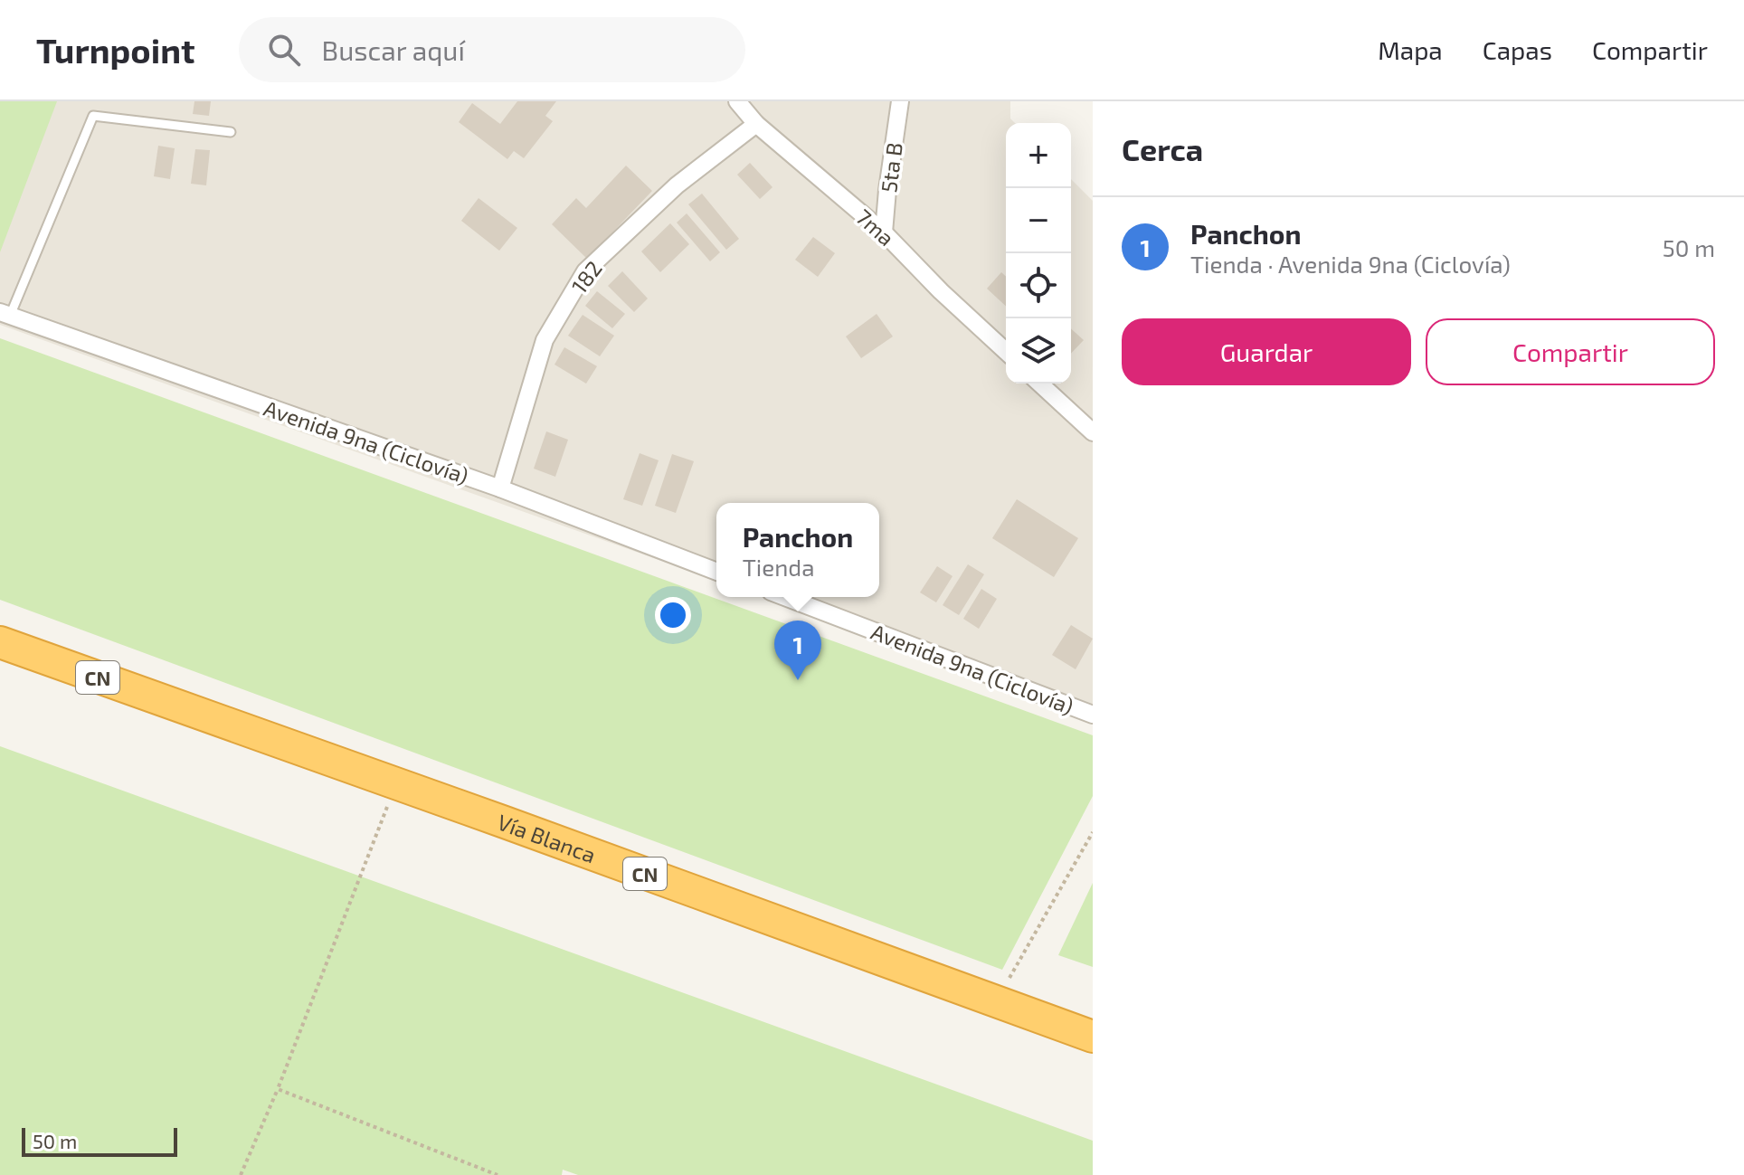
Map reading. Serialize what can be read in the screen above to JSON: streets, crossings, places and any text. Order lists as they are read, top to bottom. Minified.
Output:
{"streets":{"highway":["CN","Vía Blanca"],"street":["5ta B","7ma","182","Avenida 9na (Ciclovía)"]},"crossings":[["5ta B","7ma"],["7ma","182"],["182","Avenida 9na (Ciclovía)"]],"scale_bar":"50 m","page":{"header":"Turnpoint","search":"Buscar aquí","nav":["Mapa","Capas","Compartir"],"heading":"Cerca","map_buttons":["+","−"],"list":[{"mark":"1","name":"Panchon","note":"Tienda · Avenida 9na (Ciclovía)","value":"50 m"}],"buttons":["Guardar","Compartir"],"popup":["Panchon","Tienda"],"pins":"1","scale":"50 m"}}
